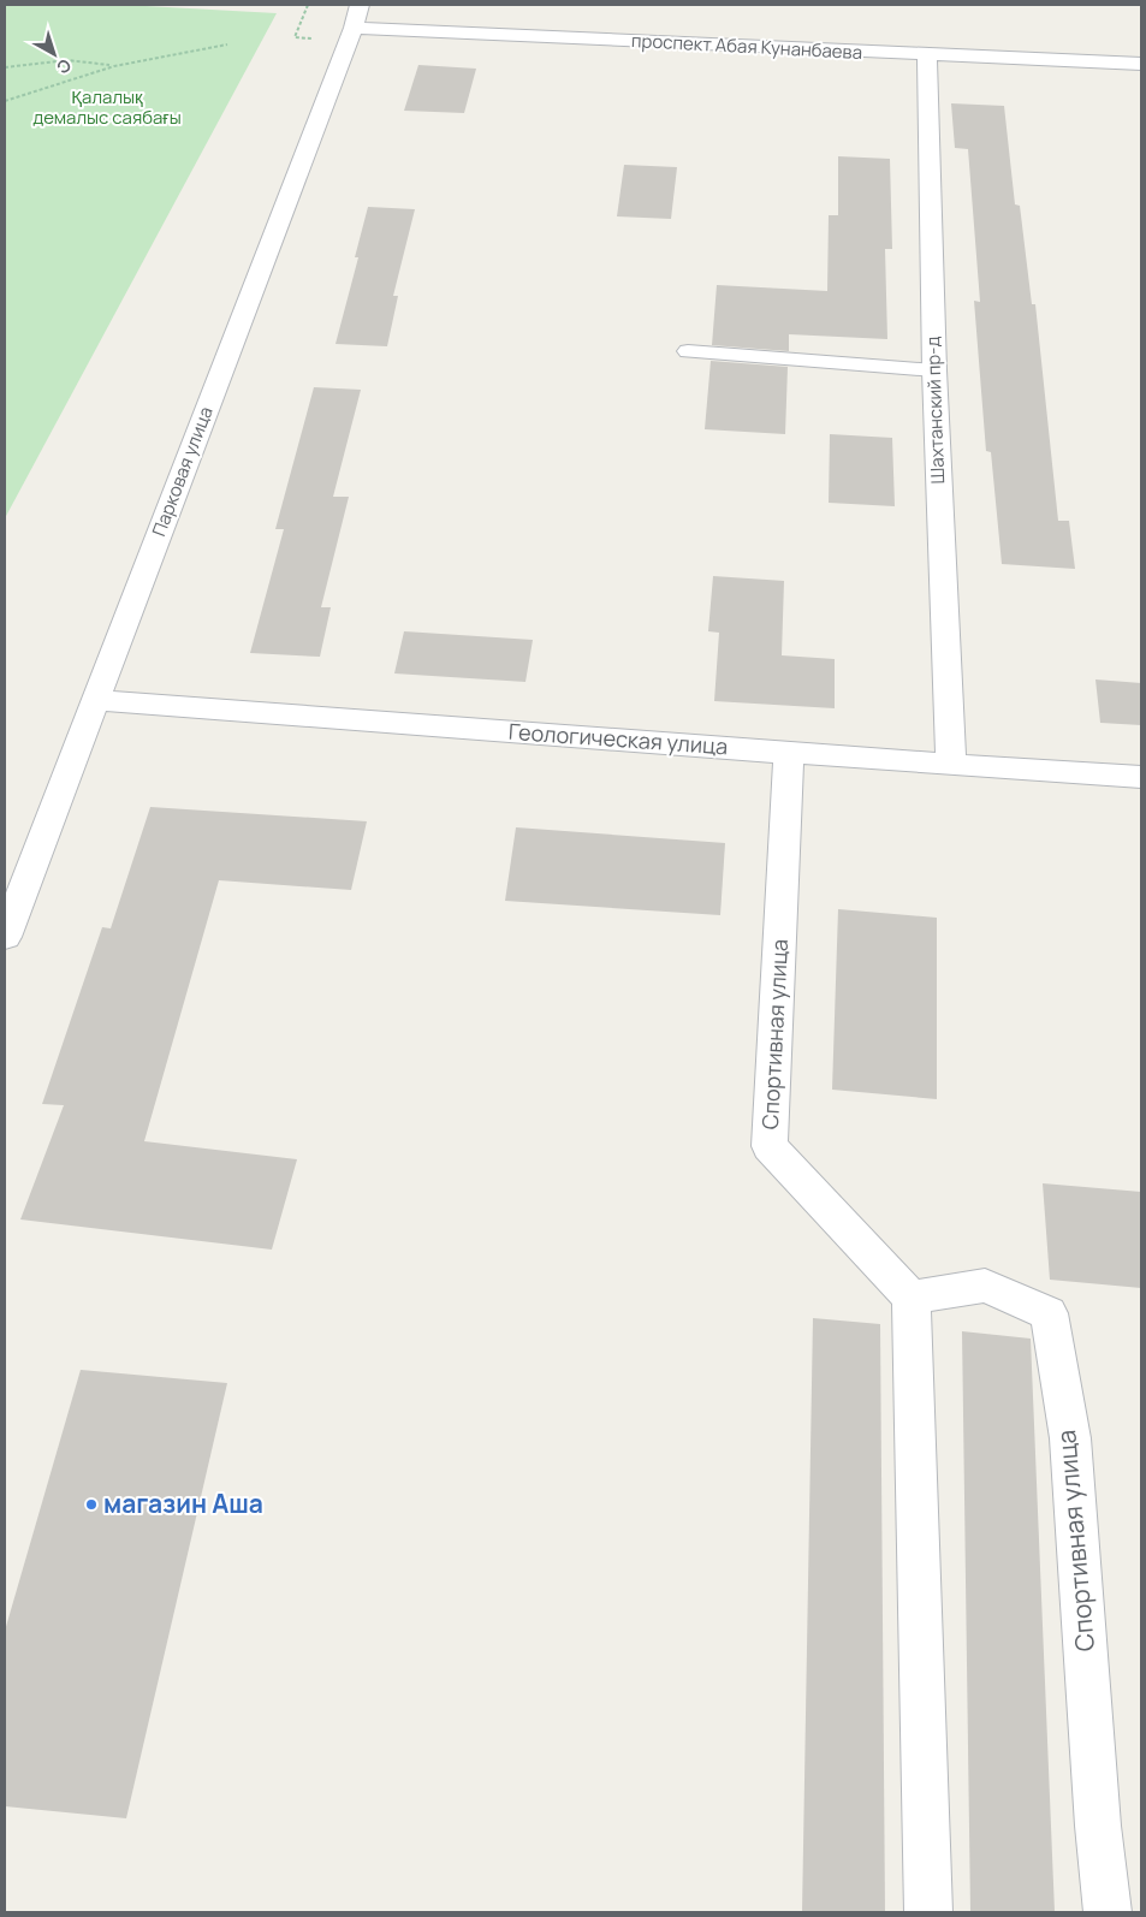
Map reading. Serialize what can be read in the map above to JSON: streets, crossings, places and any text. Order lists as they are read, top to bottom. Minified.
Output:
{"streets":{"street":["проспект Абая Кунанбаева","Шахтанский пр-д","Парковая улица","Геологическая улица","Спортивная улица"]},"crossings":[["проспект Абая Кунанбаева","Шахтанский пр-д"],["проспект Абая Кунанбаева","Парковая улица"],["Шахтанский пр-д","Геологическая улица"],["Парковая улица","Геологическая улица"],["Геологическая улица","Спортивная улица"]],"parks":["Қалалық демалыс саябағы"],"places":["магазин Аша"],"north":"bottom right"}
